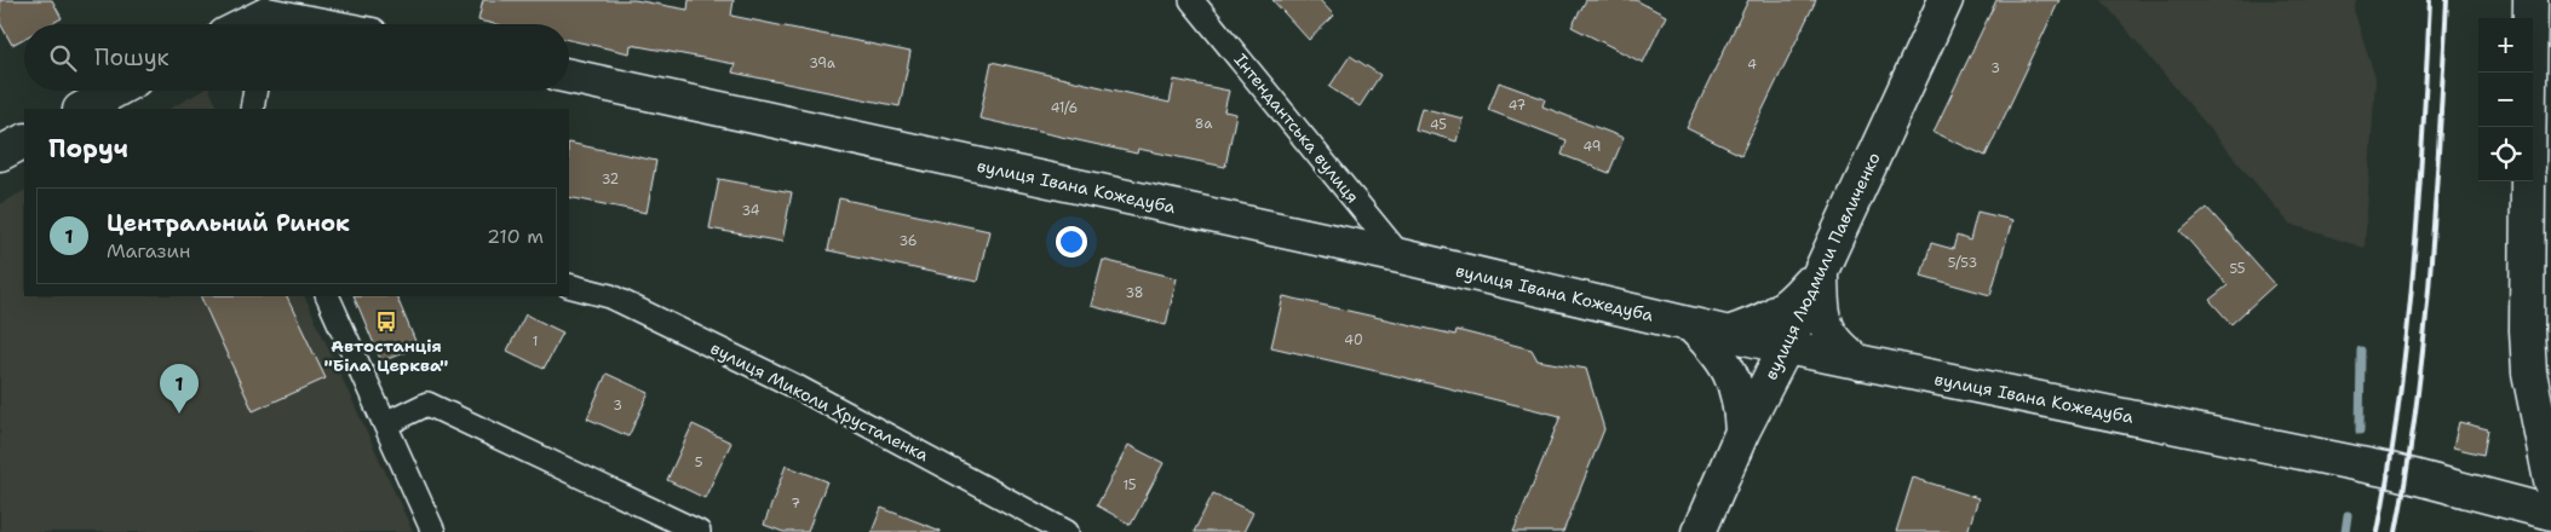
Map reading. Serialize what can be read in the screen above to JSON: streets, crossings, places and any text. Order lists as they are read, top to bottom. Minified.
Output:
{"streets":{"main road":["вулиця Івана Кожедуба","вулиця Людмили Павличенко"],"street":["Інтендантська вулиця","вулиця Миколи Хрусталенка"]},"crossings":[["Інтендантська вулиця","вулиця Івана Кожедуба"],["вулиця Івана Кожедуба","вулиця Людмили Павличенко"]],"places":{"bus stop":["Автостанція \"Біла Церква\""]},"house_numbers":["39а","4","3","47","41/6","8а","45","49","32","34","36","5/53","55","38","40","1","3","5","15","7"],"page":{"map_buttons":["+","−"],"search":"Пошук","heading":"Поруч","list":[{"mark":"1","name":"Центральний Ринок","note":"Магазин","value":"210 m"}],"pins":"1"}}
